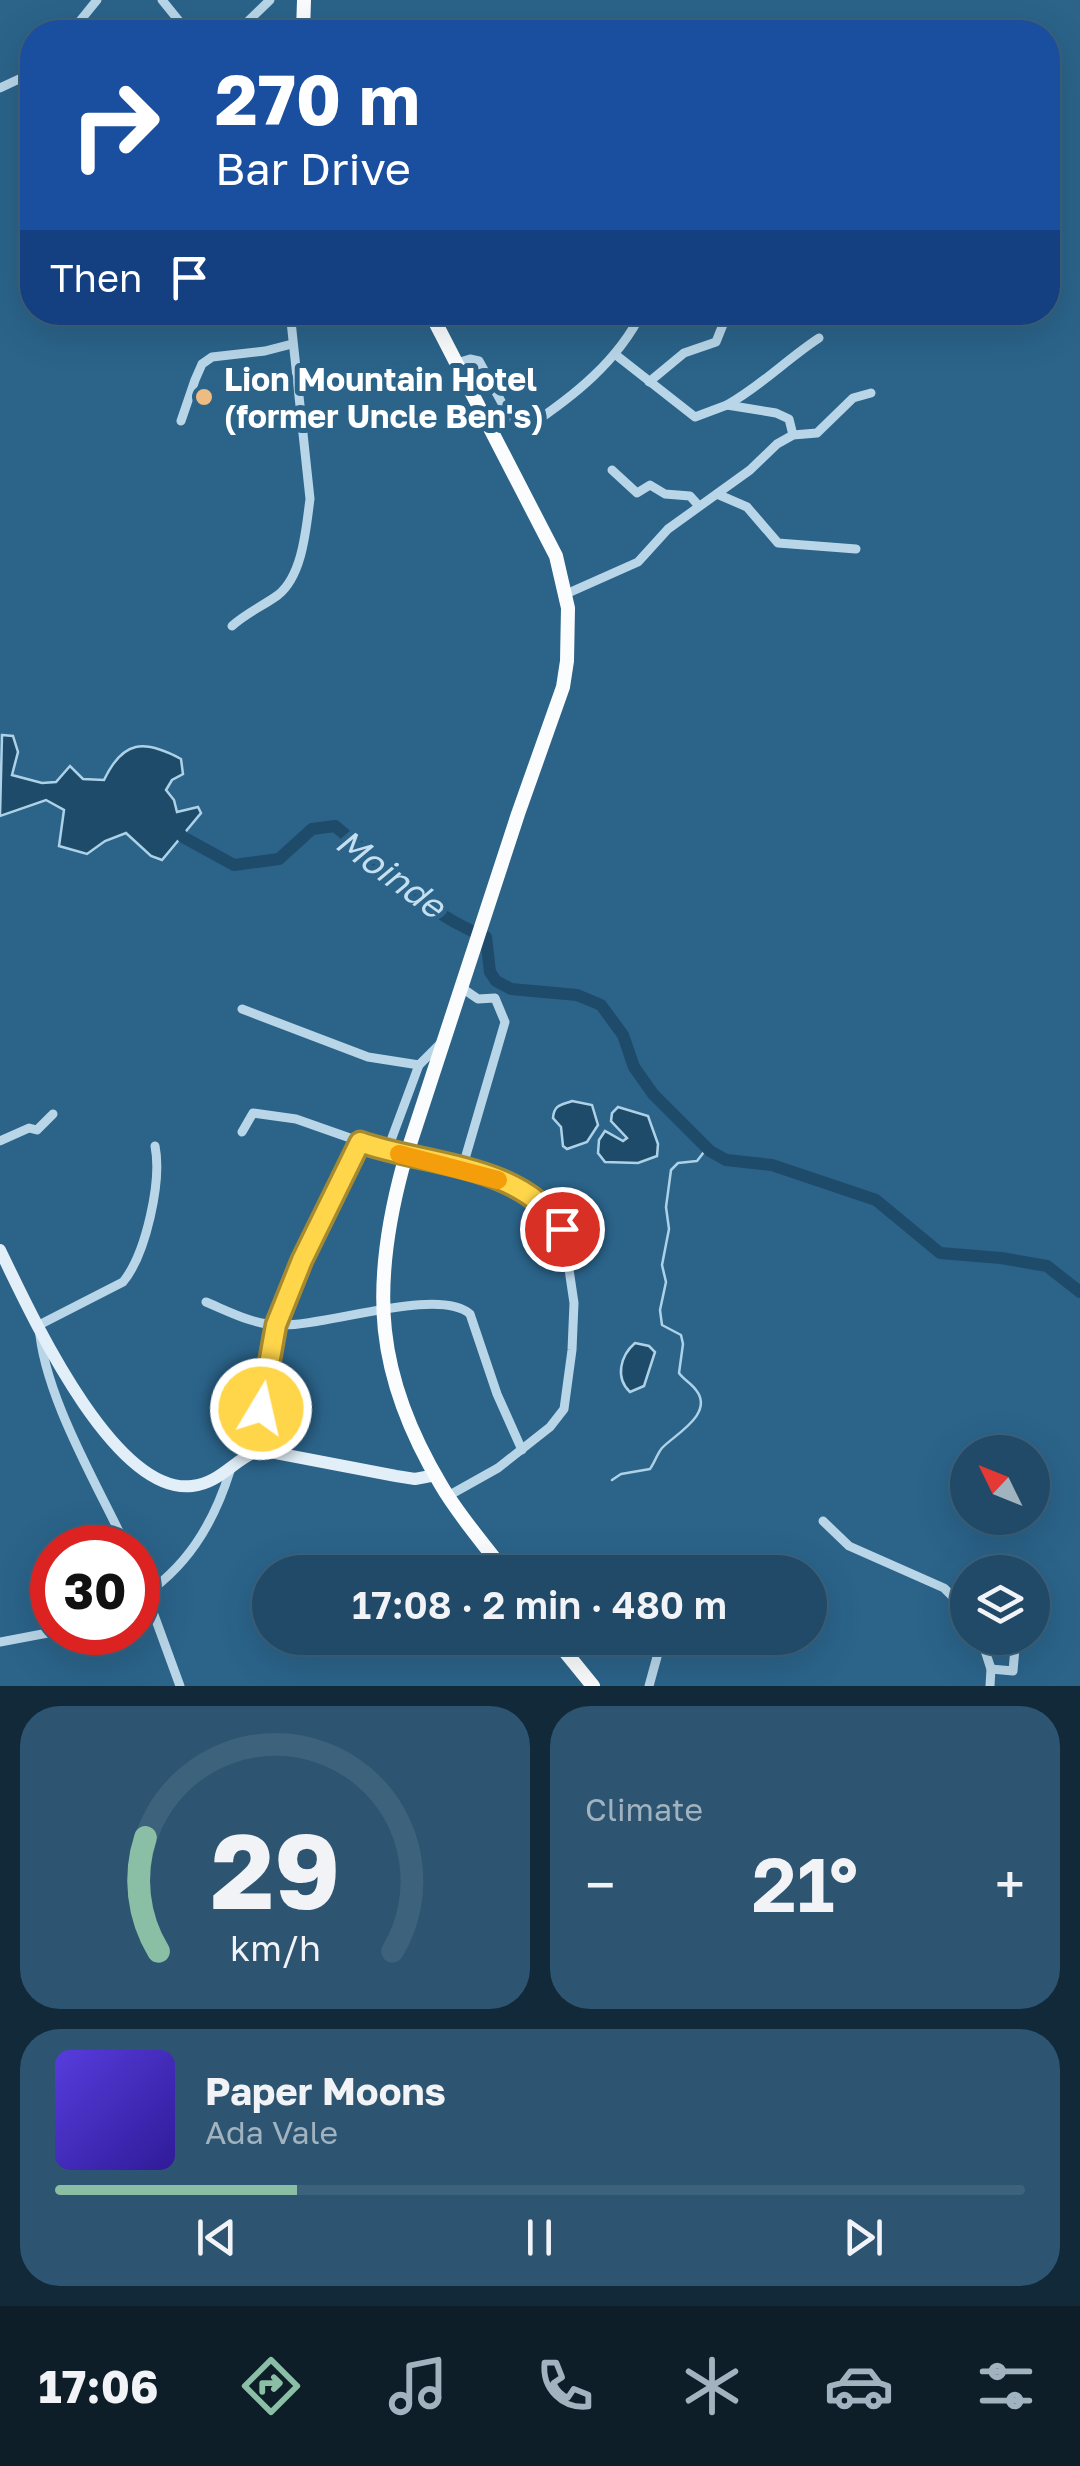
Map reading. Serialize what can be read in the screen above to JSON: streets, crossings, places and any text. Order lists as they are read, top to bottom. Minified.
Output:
{"water":["Moinde"],"places":["Lion Mountain Hotel (former Uncle Ben's)"],"north":"top left","page":{"turn":["270 m","Bar Drive"],"then":"Then","limit":"30","trip":"17:08 · 2 min · 480 m","tile":"Climate","heat":["−","21°","+"],"song":["Paper Moons","Ada Vale"],"tabs":"17:06","gauge":["29","km/h"]}}
